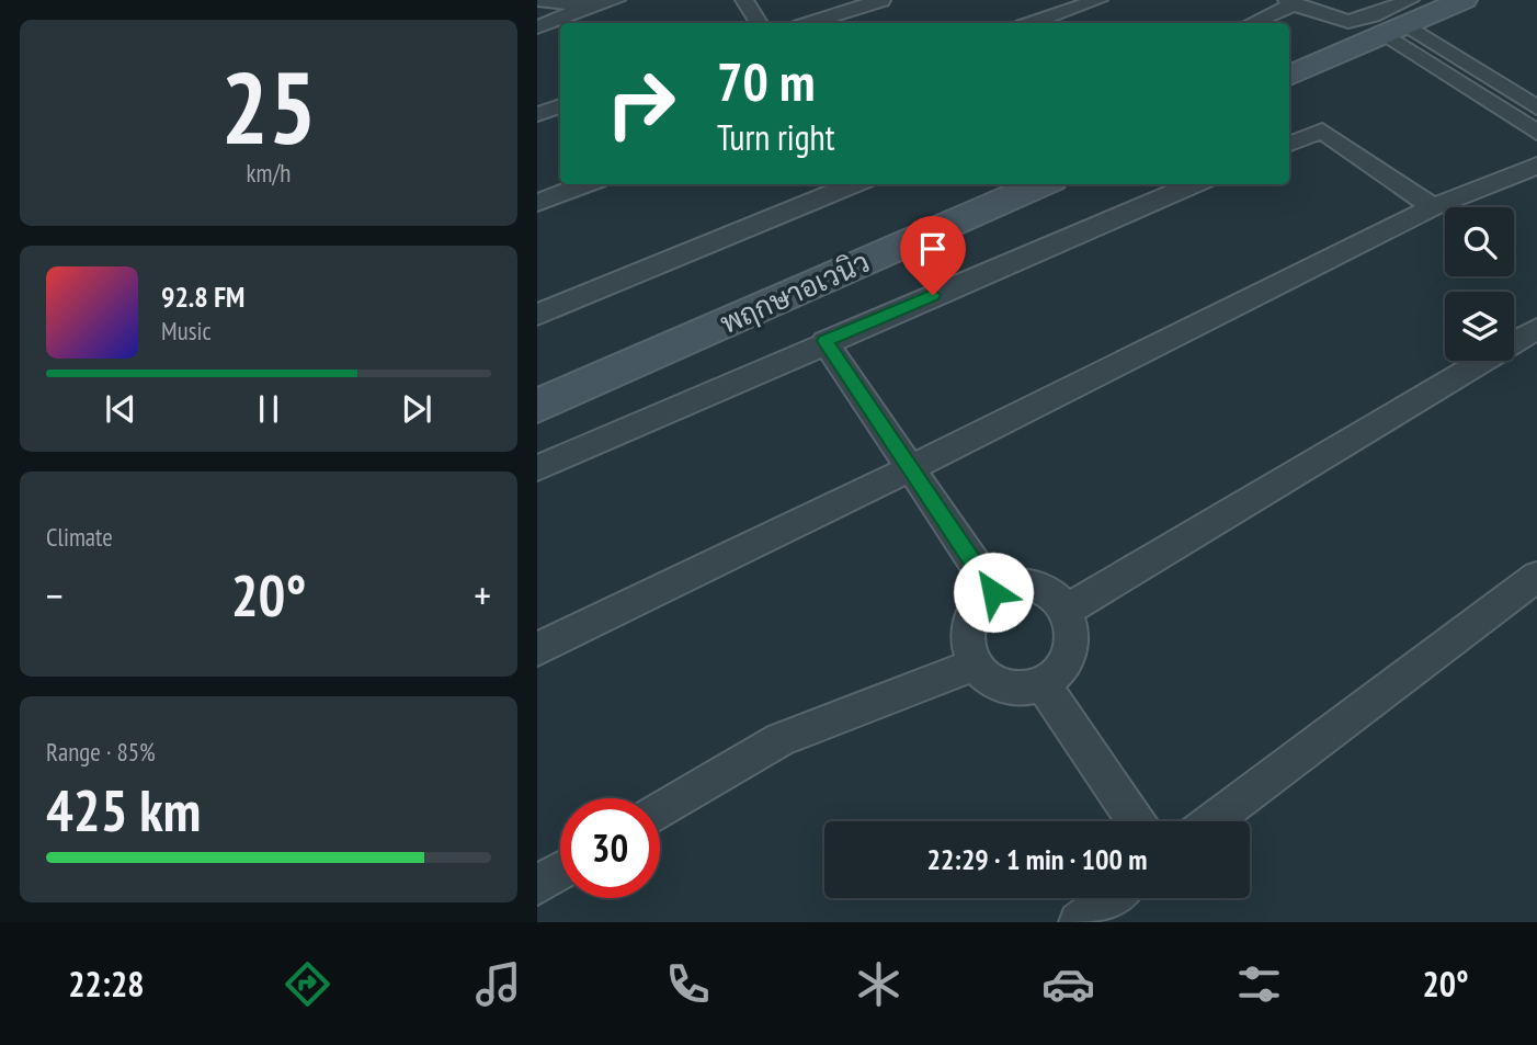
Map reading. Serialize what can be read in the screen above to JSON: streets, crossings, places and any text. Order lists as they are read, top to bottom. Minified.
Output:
{"streets":{"street":["พฤกษาอเวนิว"]},"page":{"tile":[["25","km/h"],"Climate",["Range · 85%","425 km"]],"turn":["70 m","Turn right"],"song":["92.8 FM","Music"],"heat":["−","20°","+"],"limit":"30","trip":"22:29 · 1 min · 100 m","tabs":["22:28","20°"]}}
